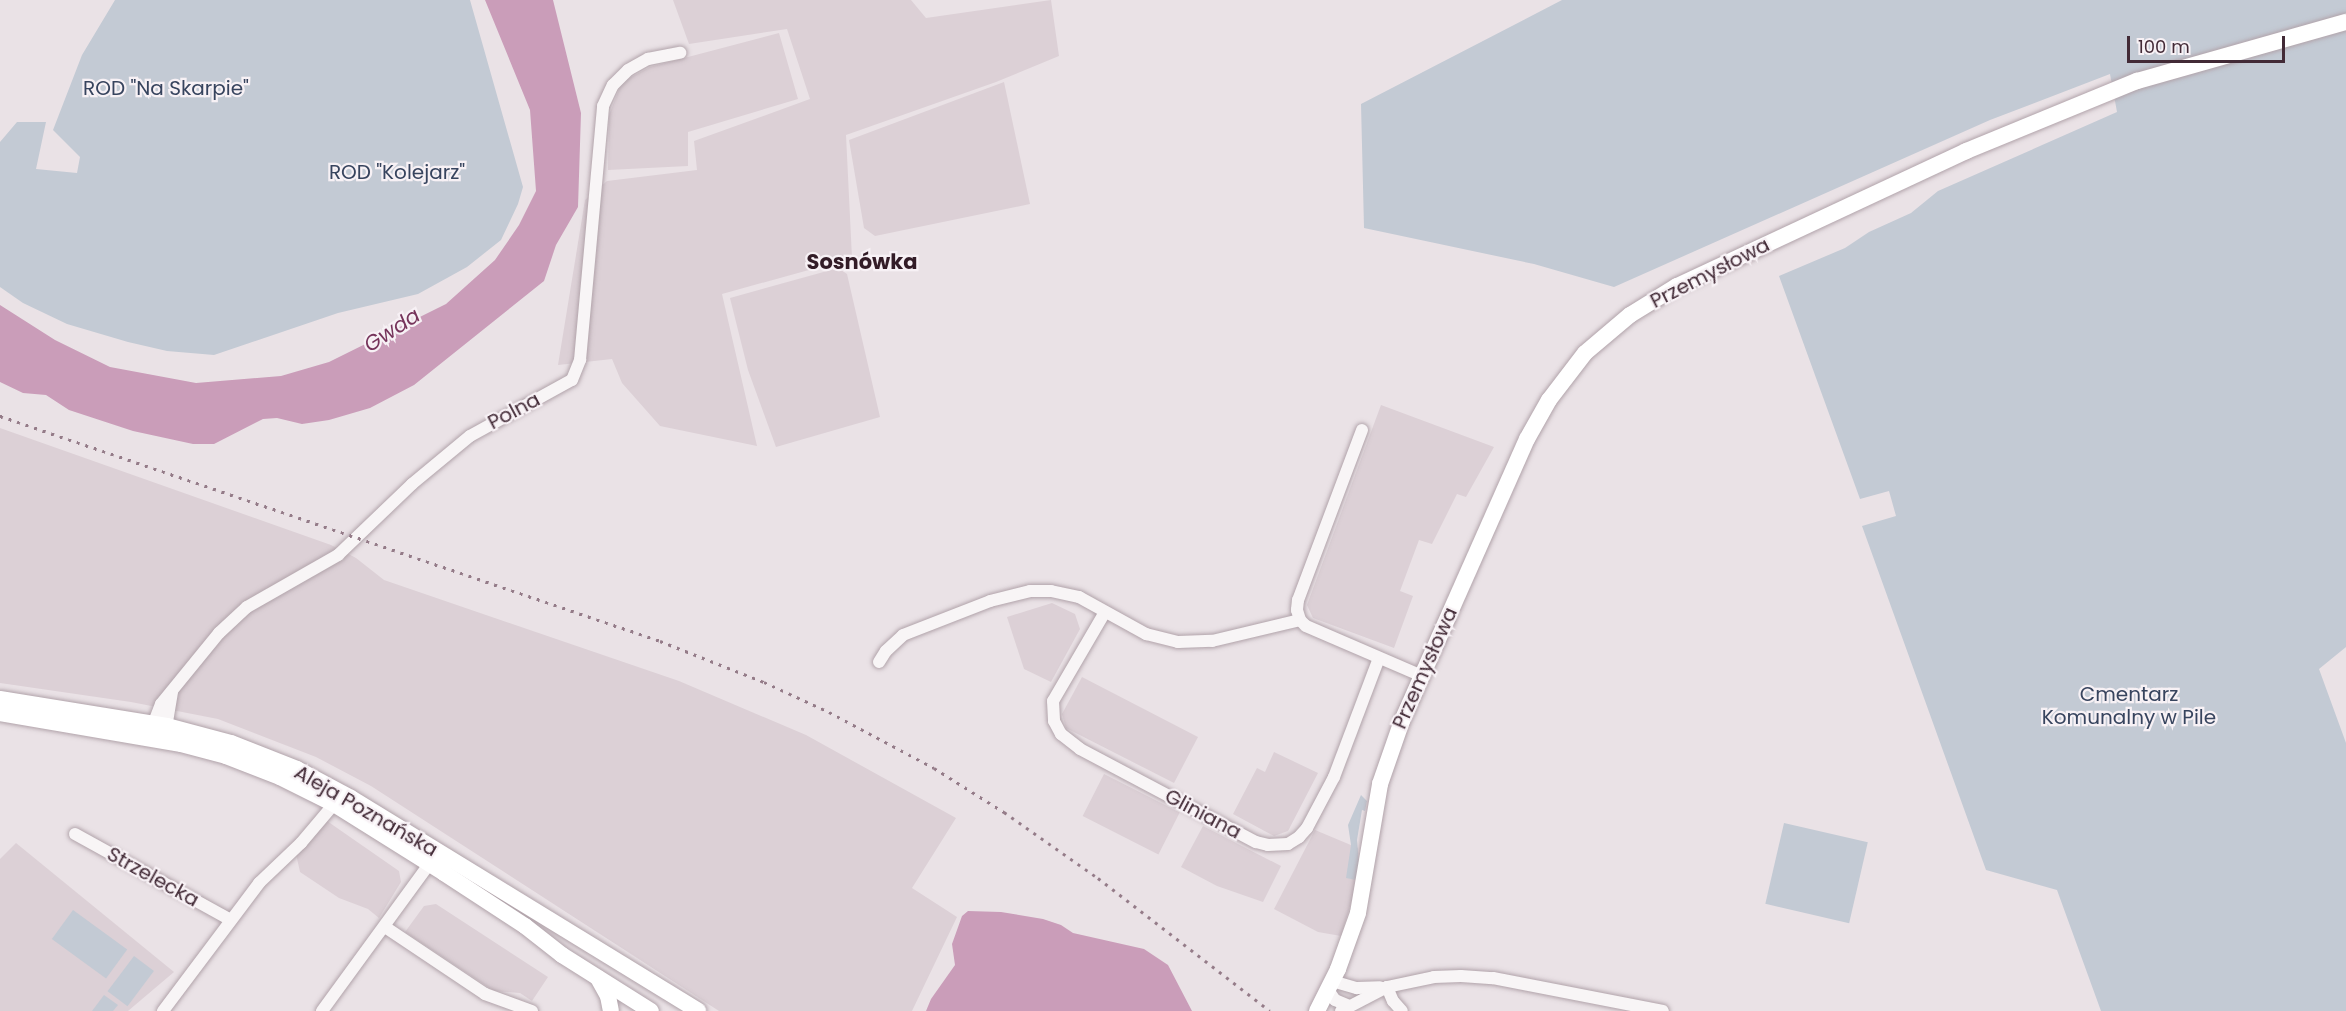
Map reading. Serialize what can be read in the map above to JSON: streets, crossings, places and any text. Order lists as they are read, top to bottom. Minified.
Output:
{"streets":{"street":["Przemysłowa","Polna","Aleja Poznańska","Gliniana","Strzelecka"]},"crossings":[["Polna","Aleja Poznańska"]],"districts":["Sosnówka"],"water":["Gwda"],"parks":["ROD \"Na Skarpie\"","ROD \"Kolejarz\"","Cmentarz Komunalny w Pile"],"scale_bar":"100 m"}
